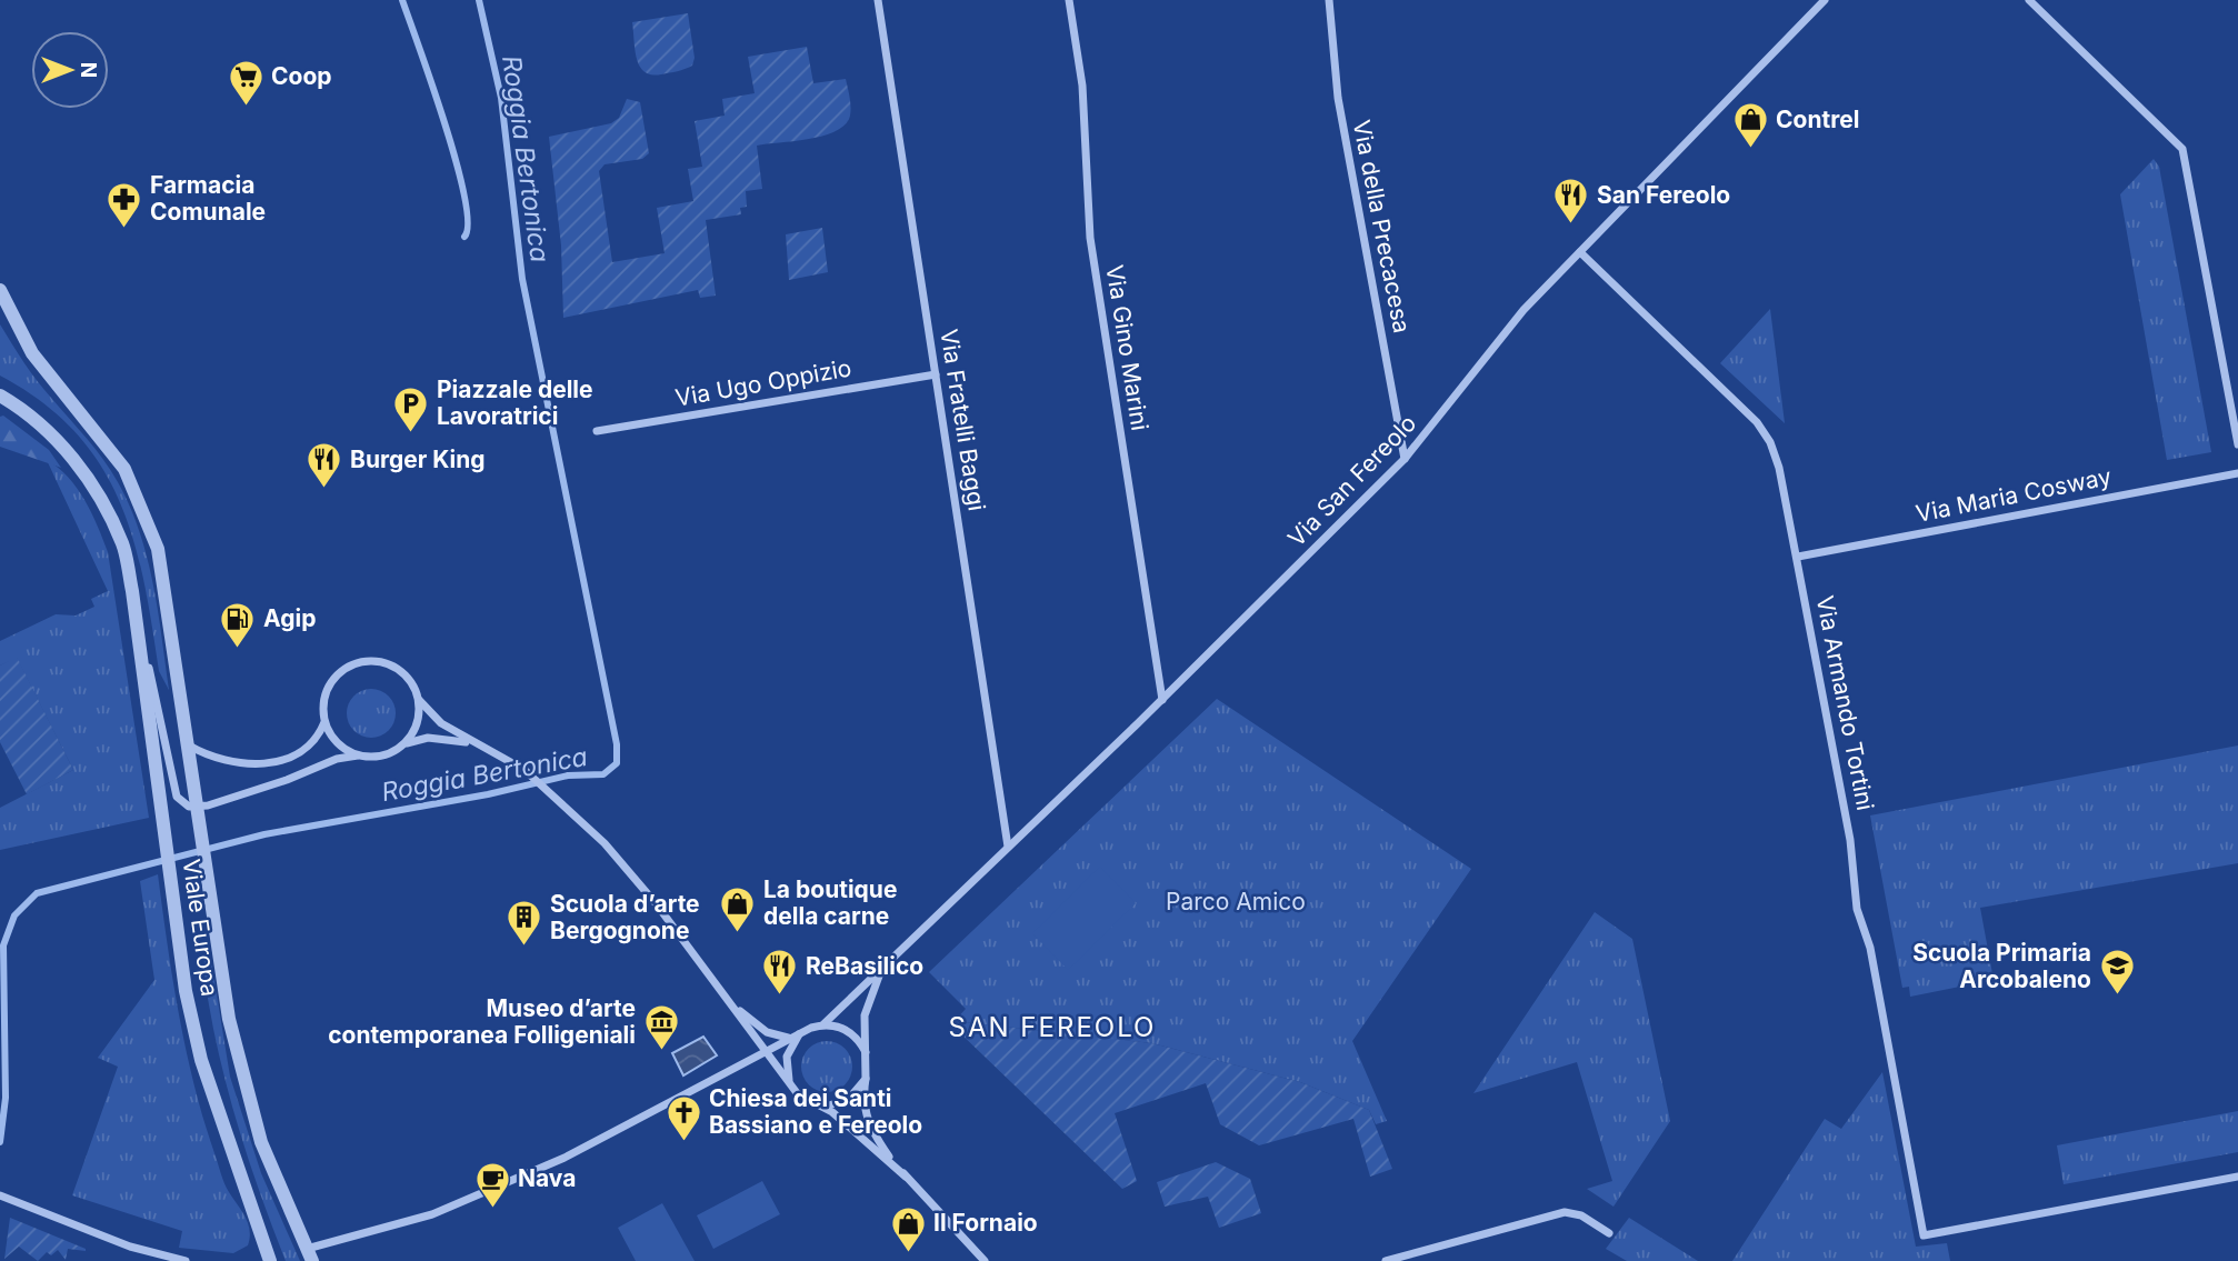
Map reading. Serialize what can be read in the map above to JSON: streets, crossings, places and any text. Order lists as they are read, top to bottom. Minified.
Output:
{"streets":{"street":["Via della Precacesa","Via Gino Marini","Via Ugo Oppizio","Via Fratelli Baggi","Via San Fereolo","Via Maria Cosway","Via Armando Tortini","Viale Europa"]},"crossings":[["Via della Precacesa","Via San Fereolo"],["Via Gino Marini","Via San Fereolo"],["Via Ugo Oppizio","Via Fratelli Baggi"],["Via Fratelli Baggi","Via San Fereolo"],["Via San Fereolo","Via Armando Tortini"],["Via San Fereolo","Viale Europa"],["Via Maria Cosway","Via Armando Tortini"]],"districts":["SAN FEREOLO"],"water":["Roggia Bertonica"],"parks":["Parco Amico"],"places":{"supermarket":["Coop"],"shop":["Contrel","La boutique della carne","Il Fornaio"],"restaurant":["San Fereolo","Burger King","ReBasilico"],"pharmacy":["Farmacia Comunale"],"parking":["Piazzale delle Lavoratrici"],"fuel station":["Agip"],"building":["Scuola d’arte Bergognone"],"school or university":["Scuola Primaria Arcobaleno"],"museum":["Museo d’arte contemporanea Folligeniali"],"church":["Chiesa dei Santi Bassiano e Fereolo"],"cafe":["Nava"]},"north":"right"}
